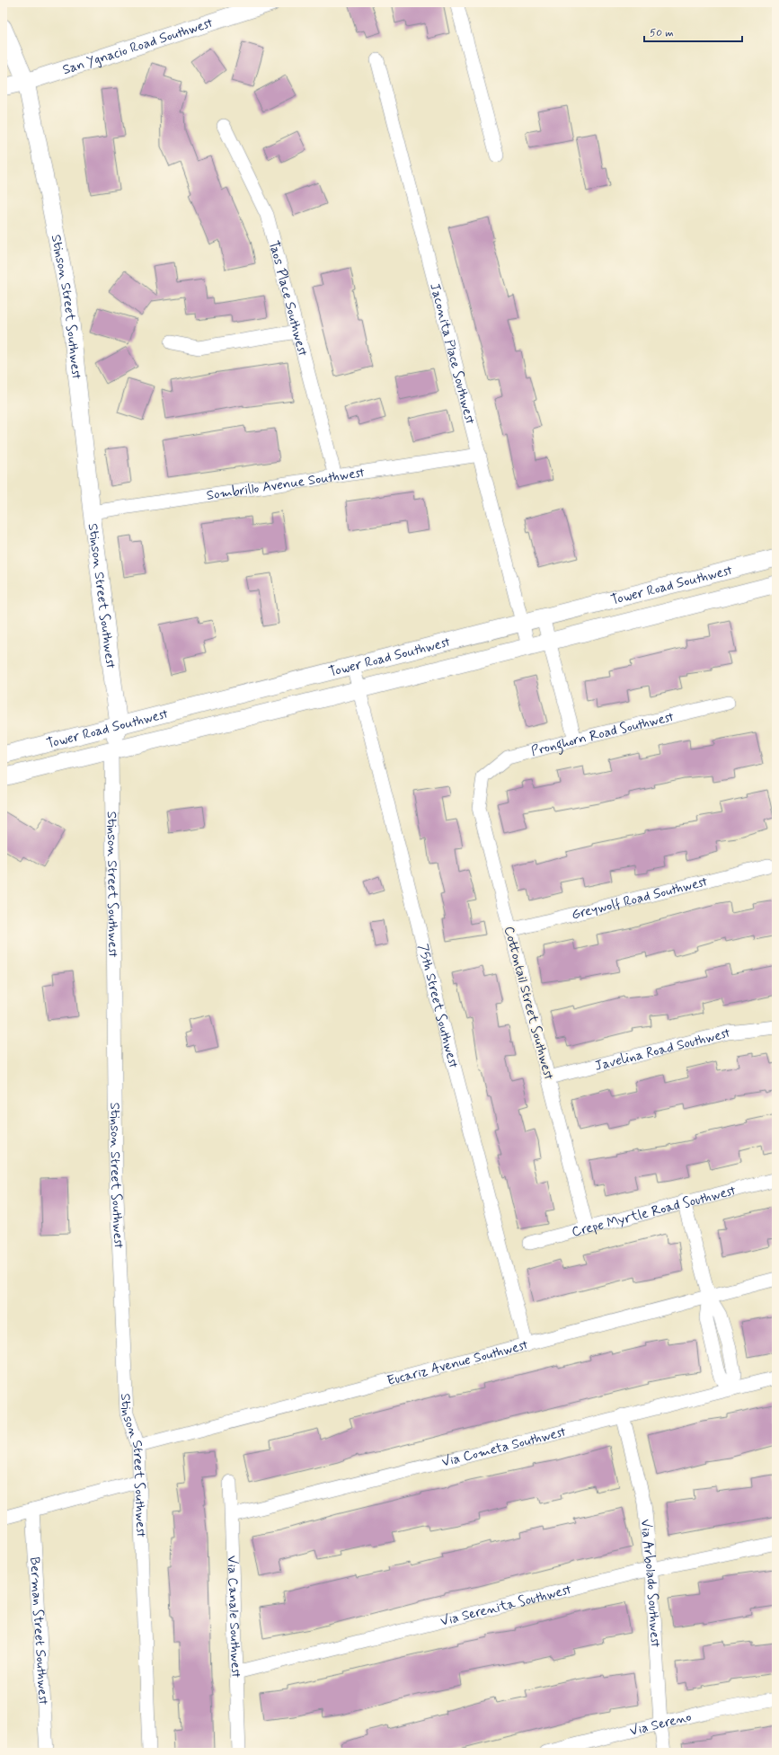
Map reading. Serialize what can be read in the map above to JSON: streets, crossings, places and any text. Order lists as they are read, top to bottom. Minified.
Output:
{"streets":{"street":["San Ygnacio Road Southwest","Taos Place Southwest","Stinson Street Southwest","Jaconita Place Southwest","Sombrillo Avenue Southwest","Tower Road Southwest","Pronghorn Road Southwest","Greywolf Road Southwest","Cottontail Street Southwest","75th Street Southwest","Javelina Road Southwest","Crepe Myrtle Road Southwest","Eucariz Avenue Southwest","Via Cometa Southwest","Via Arbolado Southwest","Via Serenita Southwest","Via Canale Southwest","Berman Street Southwest","Via Sereno"]},"crossings":[["San Ygnacio Road Southwest","Stinson Street Southwest"],["Taos Place Southwest","Sombrillo Avenue Southwest"],["Stinson Street Southwest","Sombrillo Avenue Southwest"],["Stinson Street Southwest","Tower Road Southwest"],["Stinson Street Southwest","Eucariz Avenue Southwest"],["Jaconita Place Southwest","Sombrillo Avenue Southwest"],["Jaconita Place Southwest","Tower Road Southwest"],["Tower Road Southwest","75th Street Southwest"],["Pronghorn Road Southwest","Cottontail Street Southwest"],["Greywolf Road Southwest","Cottontail Street Southwest"],["Cottontail Street Southwest","Javelina Road Southwest"],["Cottontail Street Southwest","Crepe Myrtle Road Southwest"],["75th Street Southwest","Eucariz Avenue Southwest"],["Via Cometa Southwest","Via Arbolado Southwest"],["Via Cometa Southwest","Via Canale Southwest"],["Via Arbolado Southwest","Via Serenita Southwest"],["Via Arbolado Southwest","Via Sereno"],["Via Serenita Southwest","Via Canale Southwest"]],"scale_bar":"50 m"}
